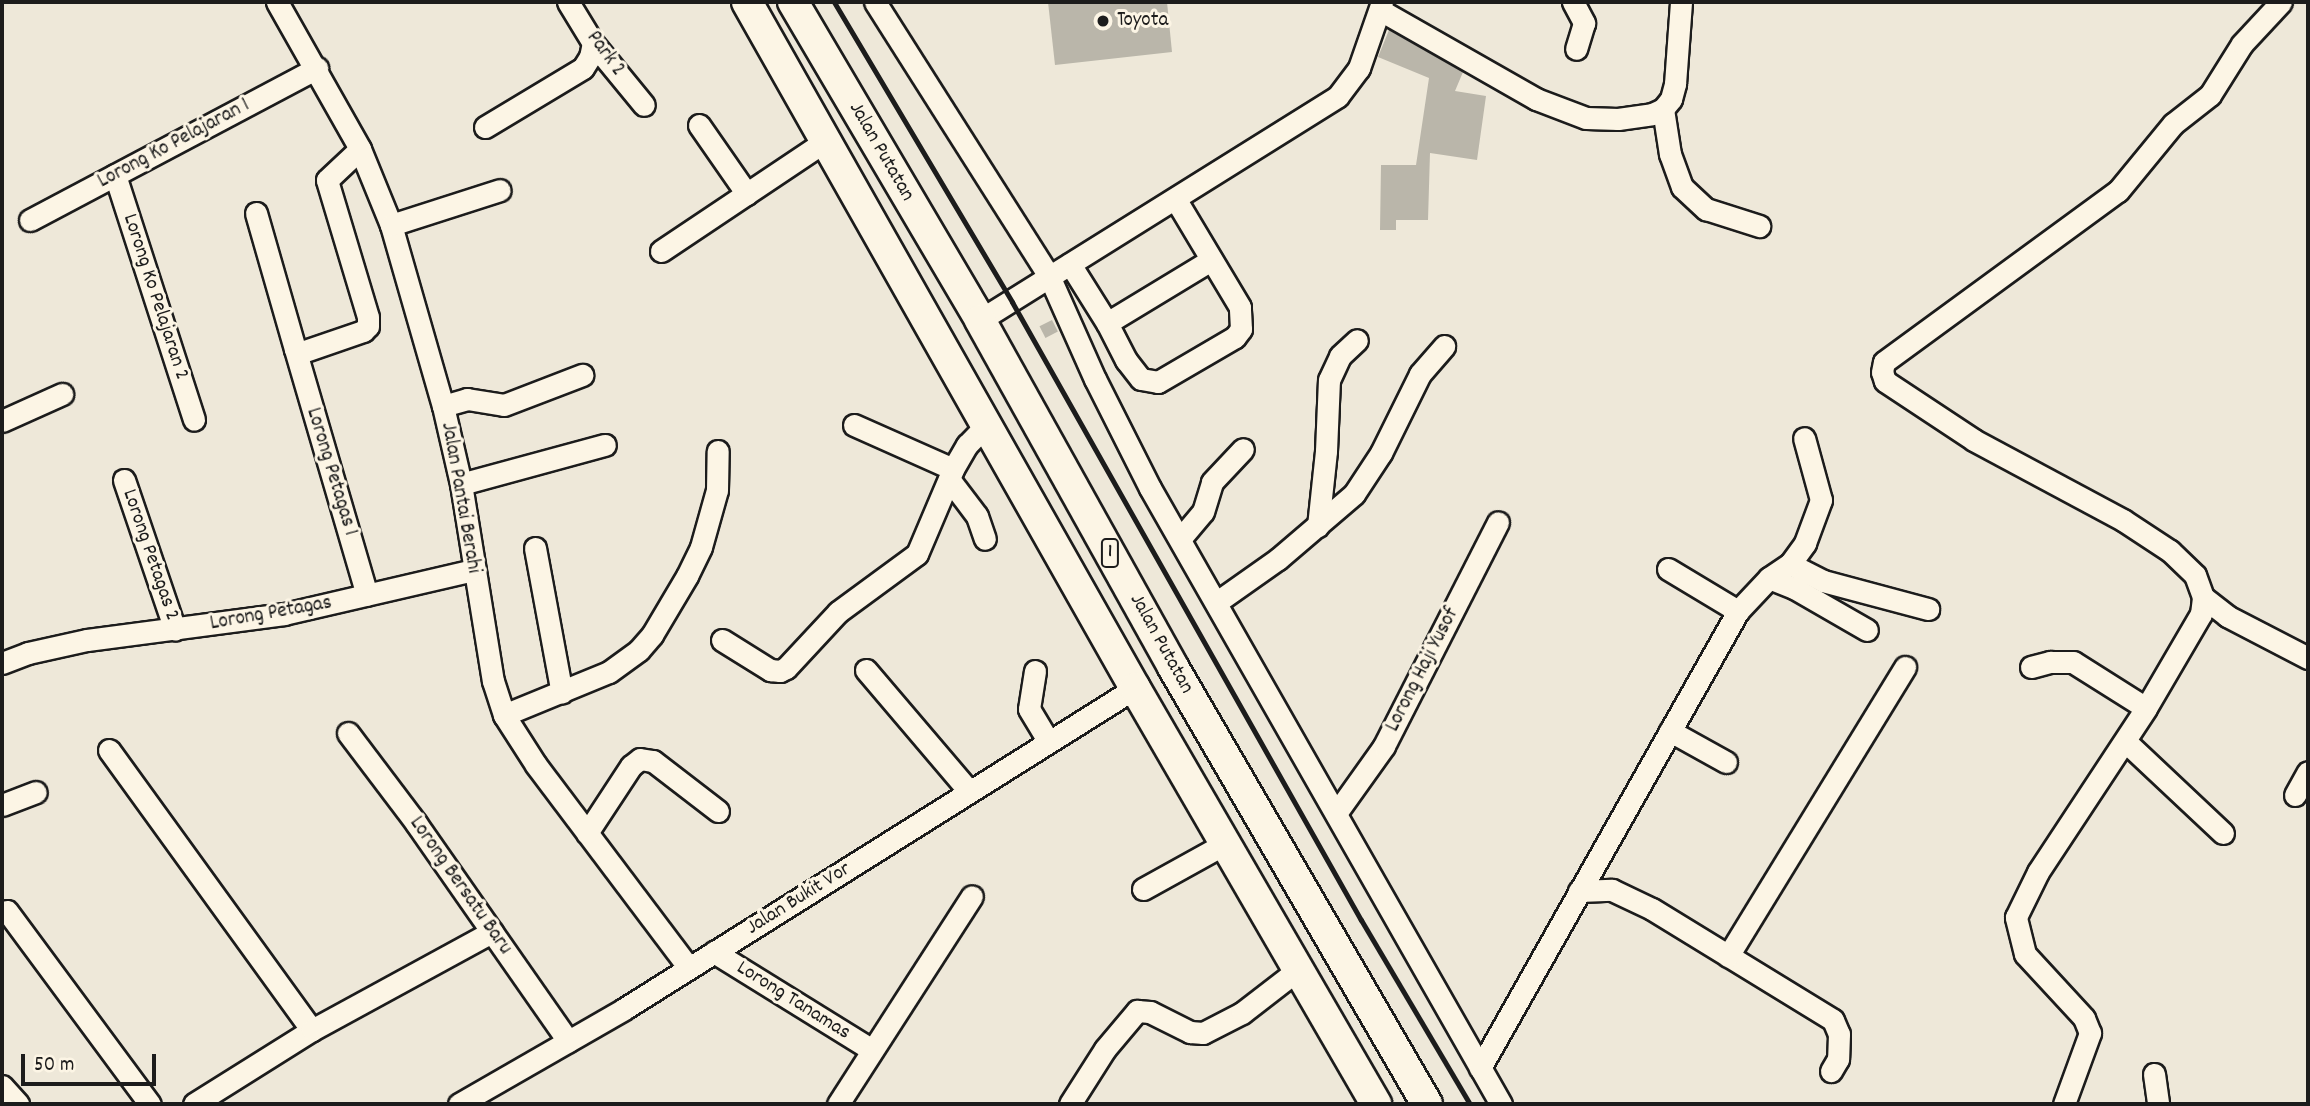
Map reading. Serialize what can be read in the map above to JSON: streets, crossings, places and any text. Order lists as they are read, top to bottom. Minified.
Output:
{"streets":{"highway":["Jalan Putatan","1"],"street":["Park 2","Lorong Ko Pelajaran 1","Lorong Ko Pelajaran 2","Lorong Petagas 1","Jalan Pantai Berahi","Lorong Petagas 2","Lorong Petagas","Lorong Haji Yusof","Lorong Bersatu Baru","Jalan Bukit Vor","Lorong Tanamas"]},"crossings":[["Lorong Ko Pelajaran 1","Lorong Ko Pelajaran 2"],["Lorong Ko Pelajaran 1","Jalan Pantai Berahi"],["Jalan Putatan","Jalan Bukit Vor"],["Lorong Petagas 1","Lorong Petagas"],["Jalan Pantai Berahi","Lorong Petagas"],["Jalan Pantai Berahi","Jalan Bukit Vor"],["Lorong Petagas 2","Lorong Petagas"],["Lorong Bersatu Baru","Jalan Bukit Vor"],["Jalan Bukit Vor","Lorong Tanamas"]],"places":["Toyota"],"scale_bar":"50 m"}
